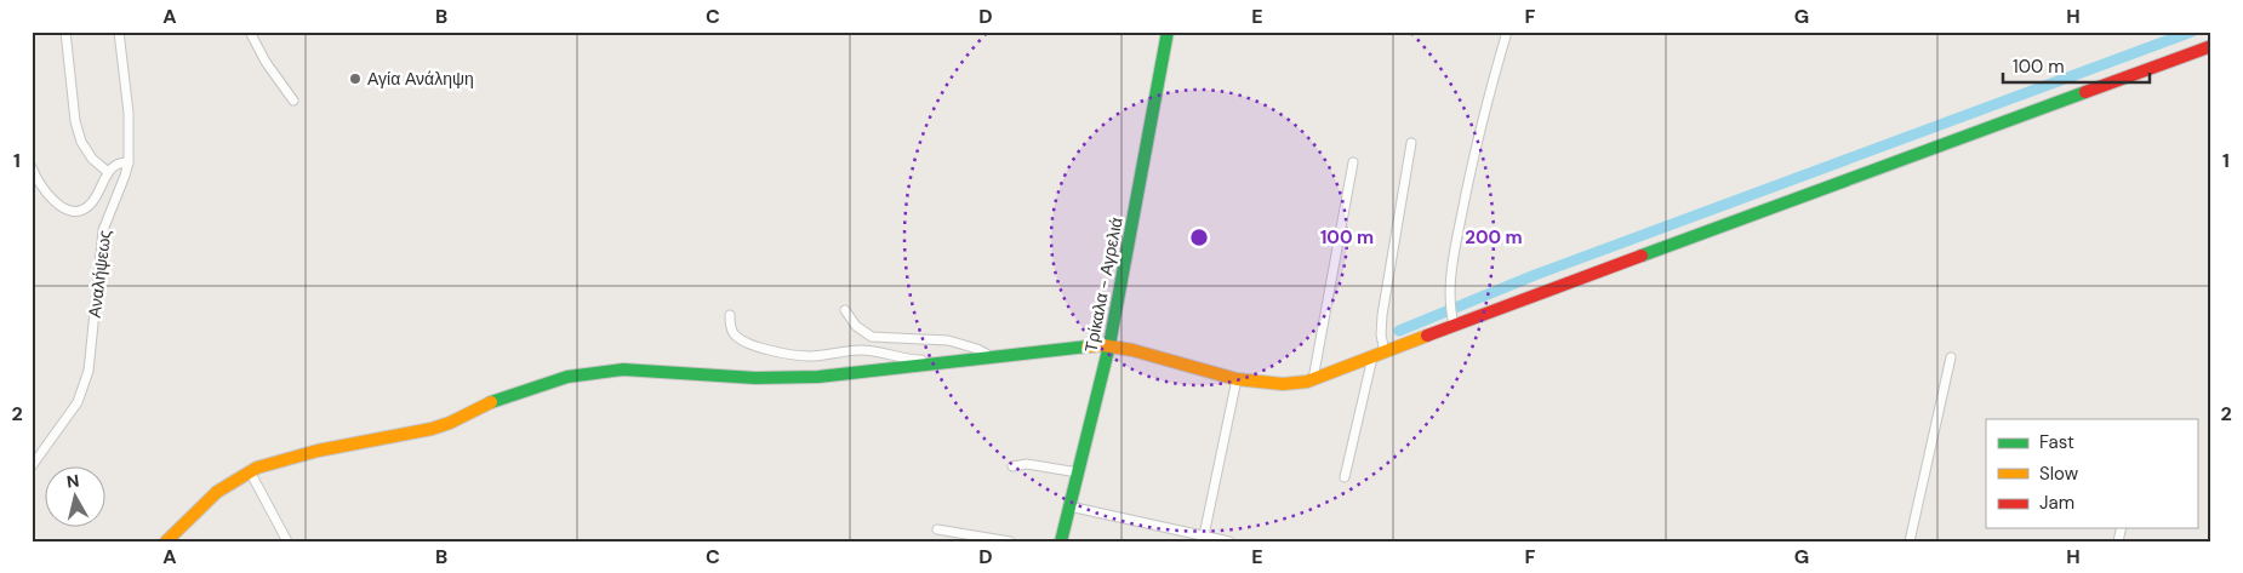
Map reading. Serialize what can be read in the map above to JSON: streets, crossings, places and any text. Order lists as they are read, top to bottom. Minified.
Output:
{"streets":{"street":["Αναλήψεως","Τρίκαλα - Αγρελιά"]},"places":["Αγία Ανάληψη"],"legend":["Fast","Slow","Jam"],"scale_bar":"100 m","north":"top","grid":{"columns":["A","B","C","D","E","F","G","H"],"rows":["1","2"]},"rings":["100 m","200 m"]}
